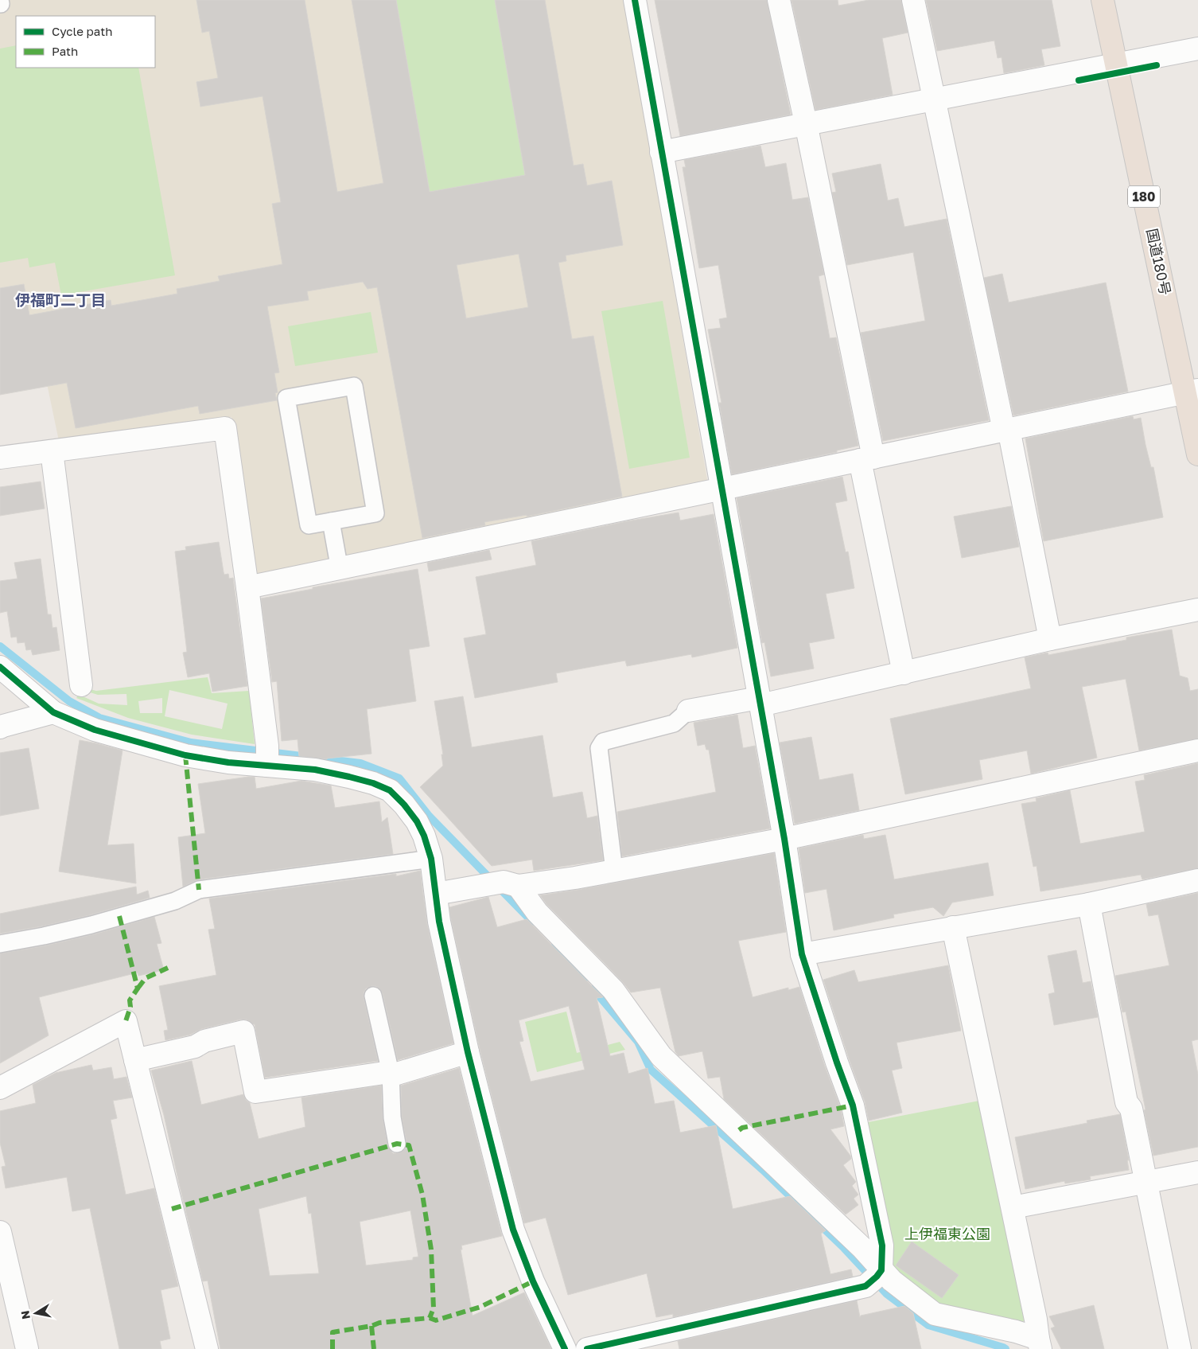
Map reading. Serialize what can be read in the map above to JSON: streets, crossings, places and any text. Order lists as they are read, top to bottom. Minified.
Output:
{"streets":{"highway":["180","国道180号"]},"districts":["伊福町二丁目"],"parks":["上伊福東公園"],"legend":["Cycle path","Path"],"north":"left"}
